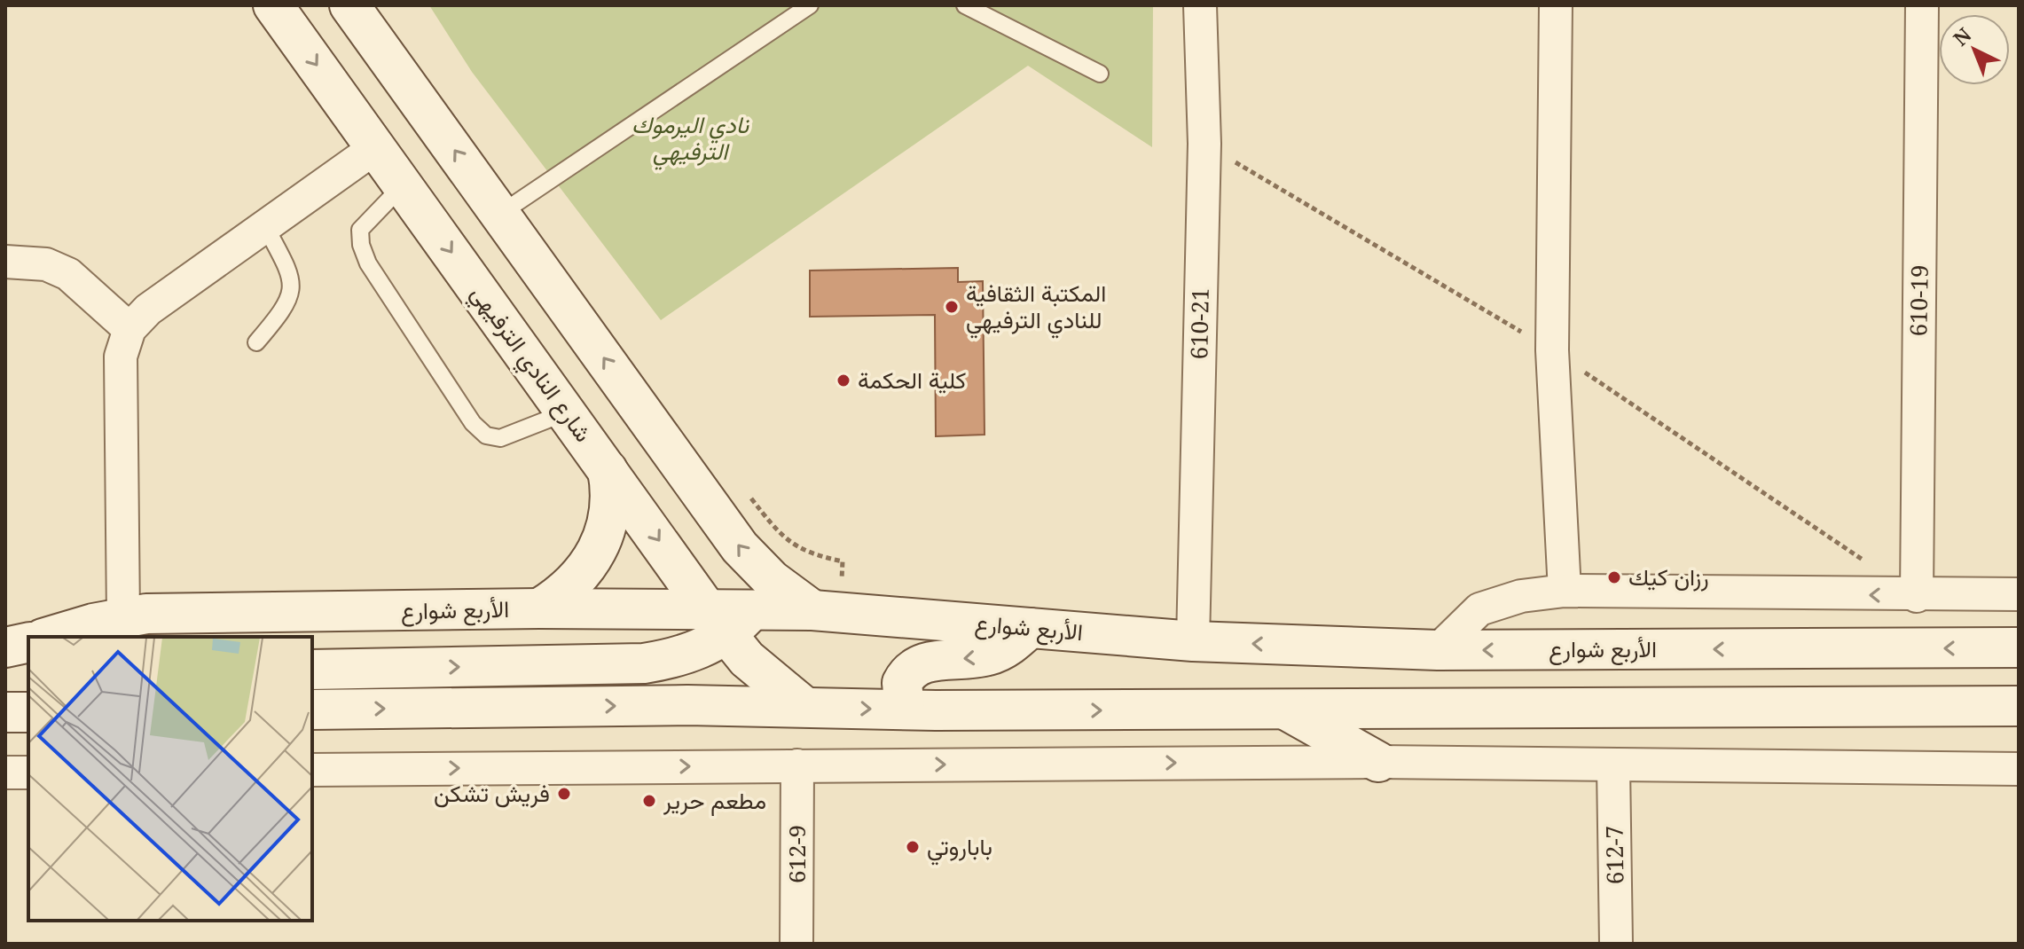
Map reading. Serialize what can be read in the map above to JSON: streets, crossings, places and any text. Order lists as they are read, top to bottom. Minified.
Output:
{"streets":{"main road":["شارع النادي الترفيهي","الأربع شوارع"],"street":["610-19","610-21","612-9","612-7"]},"crossings":[["610-21","الأربع شوارع"],["شارع النادي الترفيهي","الأربع شوارع"]],"parks":["نادي اليرموك الترفيهي"],"places":["المكتبة الثقافية للنادي الترفيهي","كلية الحكمة","رزان كيك","فريش تشكن","مطعم حرير","باباروتي"],"north":"top left"}
